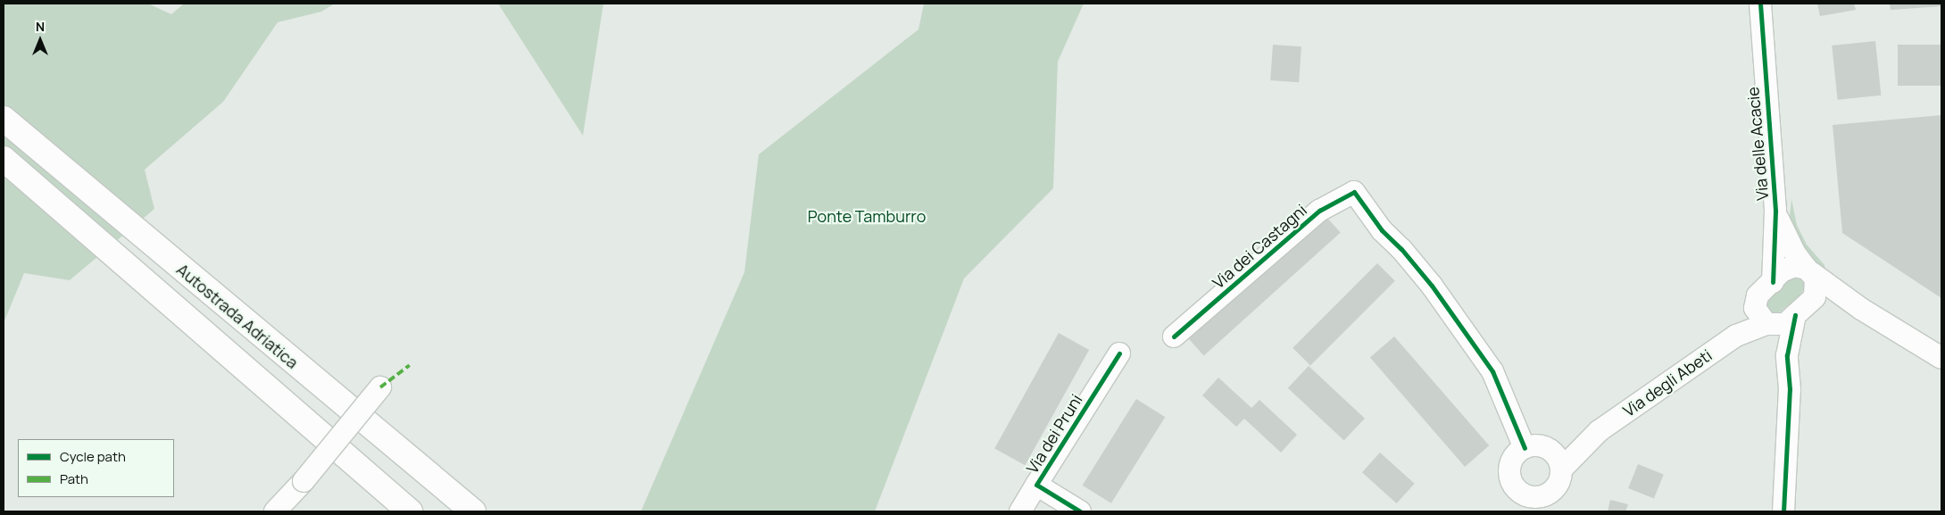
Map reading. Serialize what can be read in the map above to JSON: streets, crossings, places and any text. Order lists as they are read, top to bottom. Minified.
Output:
{"streets":{"highway":["Autostrada Adriatica"],"street":["Via delle Acacie","Via dei Castagni","Via degli Abeti","Via dei Pruni"]},"crossings":[["Via dei Castagni","Via degli Abeti"]],"parks":["Ponte Tamburro"],"legend":["Cycle path","Path"],"north":"top"}
